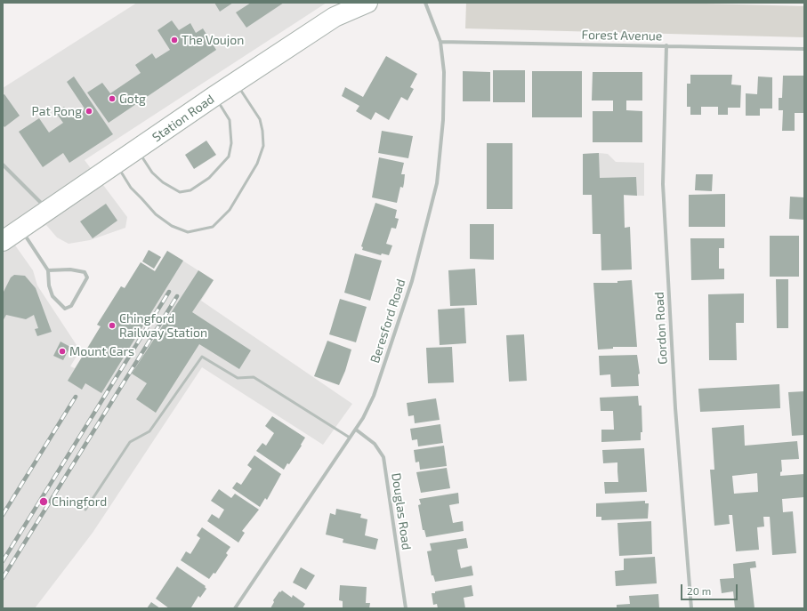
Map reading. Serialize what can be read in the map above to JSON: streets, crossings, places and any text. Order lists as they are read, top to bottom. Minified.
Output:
{"streets":{"main road":["Station Road"],"street":["Forest Avenue","Beresford Road","Gordon Road","Douglas Road"]},"crossings":[["Forest Avenue","Beresford Road"],["Forest Avenue","Gordon Road"],["Beresford Road","Douglas Road"]],"places":["The Voujon","Gotg","Pat Pong","Chingford Railway Station","Mount Cars","Chingford"],"scale_bar":"20 m"}
